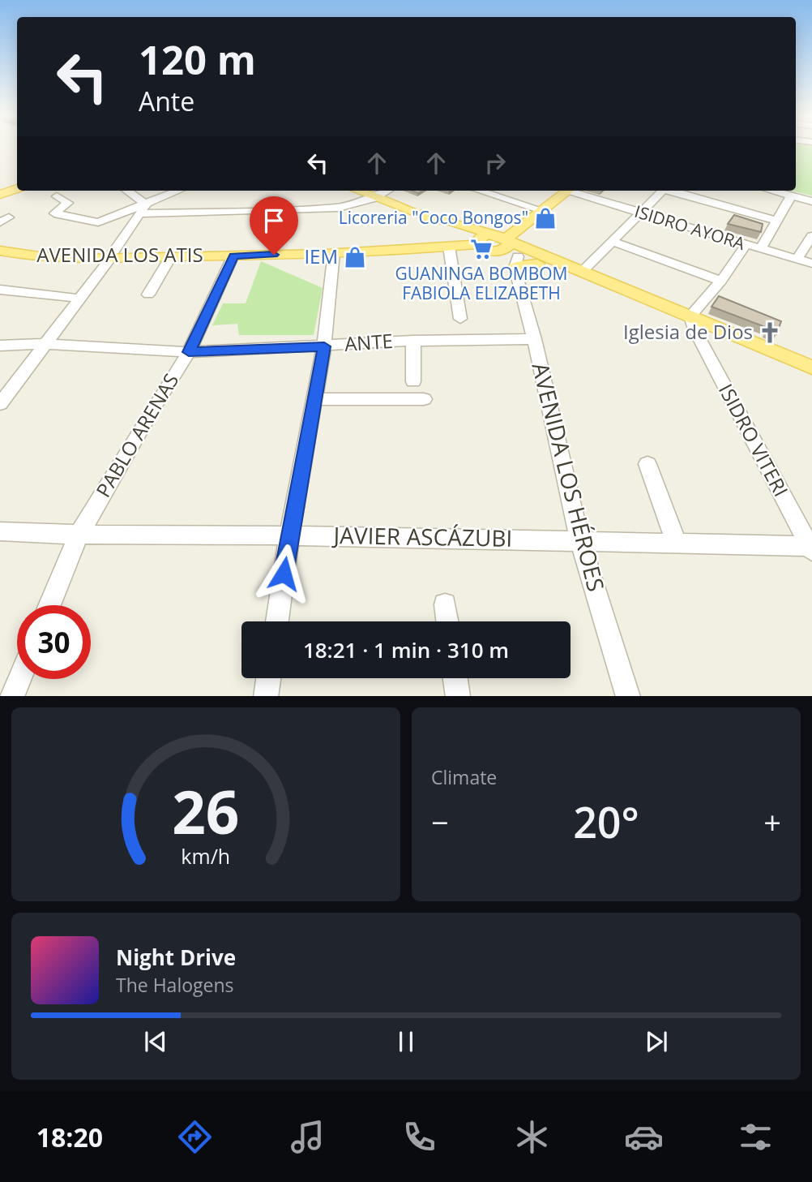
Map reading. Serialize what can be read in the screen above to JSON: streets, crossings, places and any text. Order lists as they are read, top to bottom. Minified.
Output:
{"streets":{"main road":["AVENIDA LOS ATIS"],"street":["ISIDRO AYORA","ANTE","PABLO ARENAS","ISIDRO VITERI","AVENIDA LOS HÉROES","JAVIER ASCÁZUBI"]},"crossings":[["AVENIDA LOS ATIS","PABLO ARENAS"],["AVENIDA LOS ATIS","AVENIDA LOS HÉROES"],["ANTE","PABLO ARENAS"],["ANTE","AVENIDA LOS HÉROES"],["PABLO ARENAS","JAVIER ASCÁZUBI"],["ISIDRO VITERI","JAVIER ASCÁZUBI"],["AVENIDA LOS HÉROES","JAVIER ASCÁZUBI"]],"places":{"shop":["Licoreria \"Coco Bongos\"","IEM"],"supermarket":["GUANINGA BOMBOM FABIOLA ELIZABETH"],"church":["Iglesia de Dios"]},"page":{"turn":["120 m","Ante"],"limit":"30","trip":"18:21 · 1 min · 310 m","tile":"Climate","heat":["−","20°","+"],"song":["Night Drive","The Halogens"],"tabs":"18:20","gauge":["26","km/h"]}}
